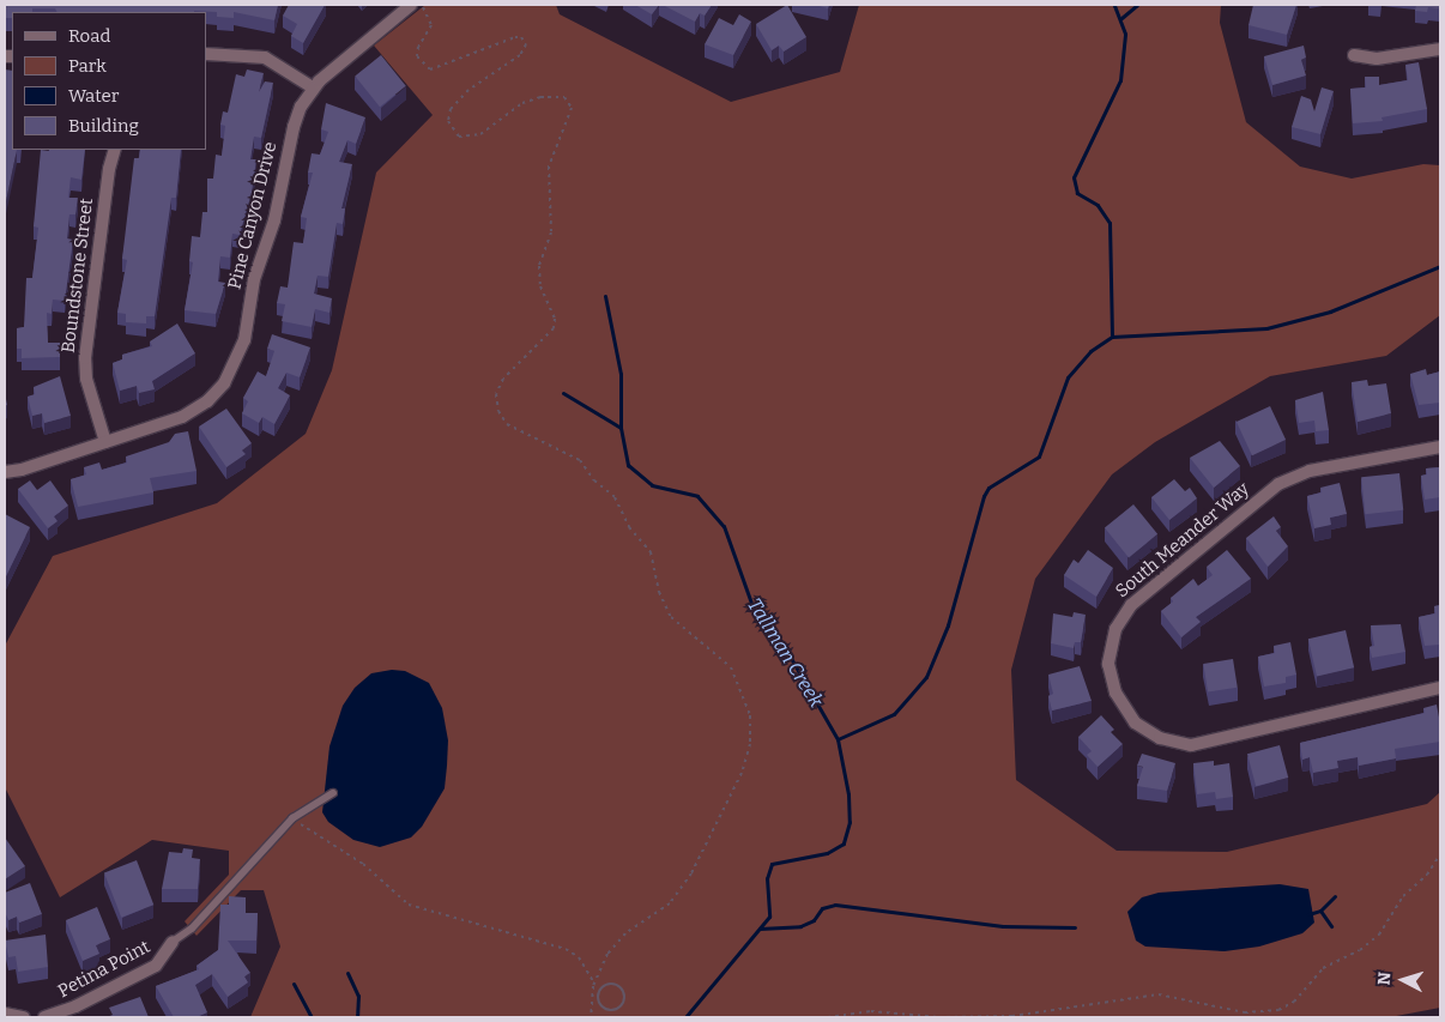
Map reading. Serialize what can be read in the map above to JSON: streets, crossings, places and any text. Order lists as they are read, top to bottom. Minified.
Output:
{"streets":{"street":["Pine Canyon Drive","Boundstone Street","South Meander Way","Petina Point"]},"crossings":[["Pine Canyon Drive","Boundstone Street"]],"water":["Tallman Creek"],"legend":["Road","Park","Water","Building"],"north":"left"}
